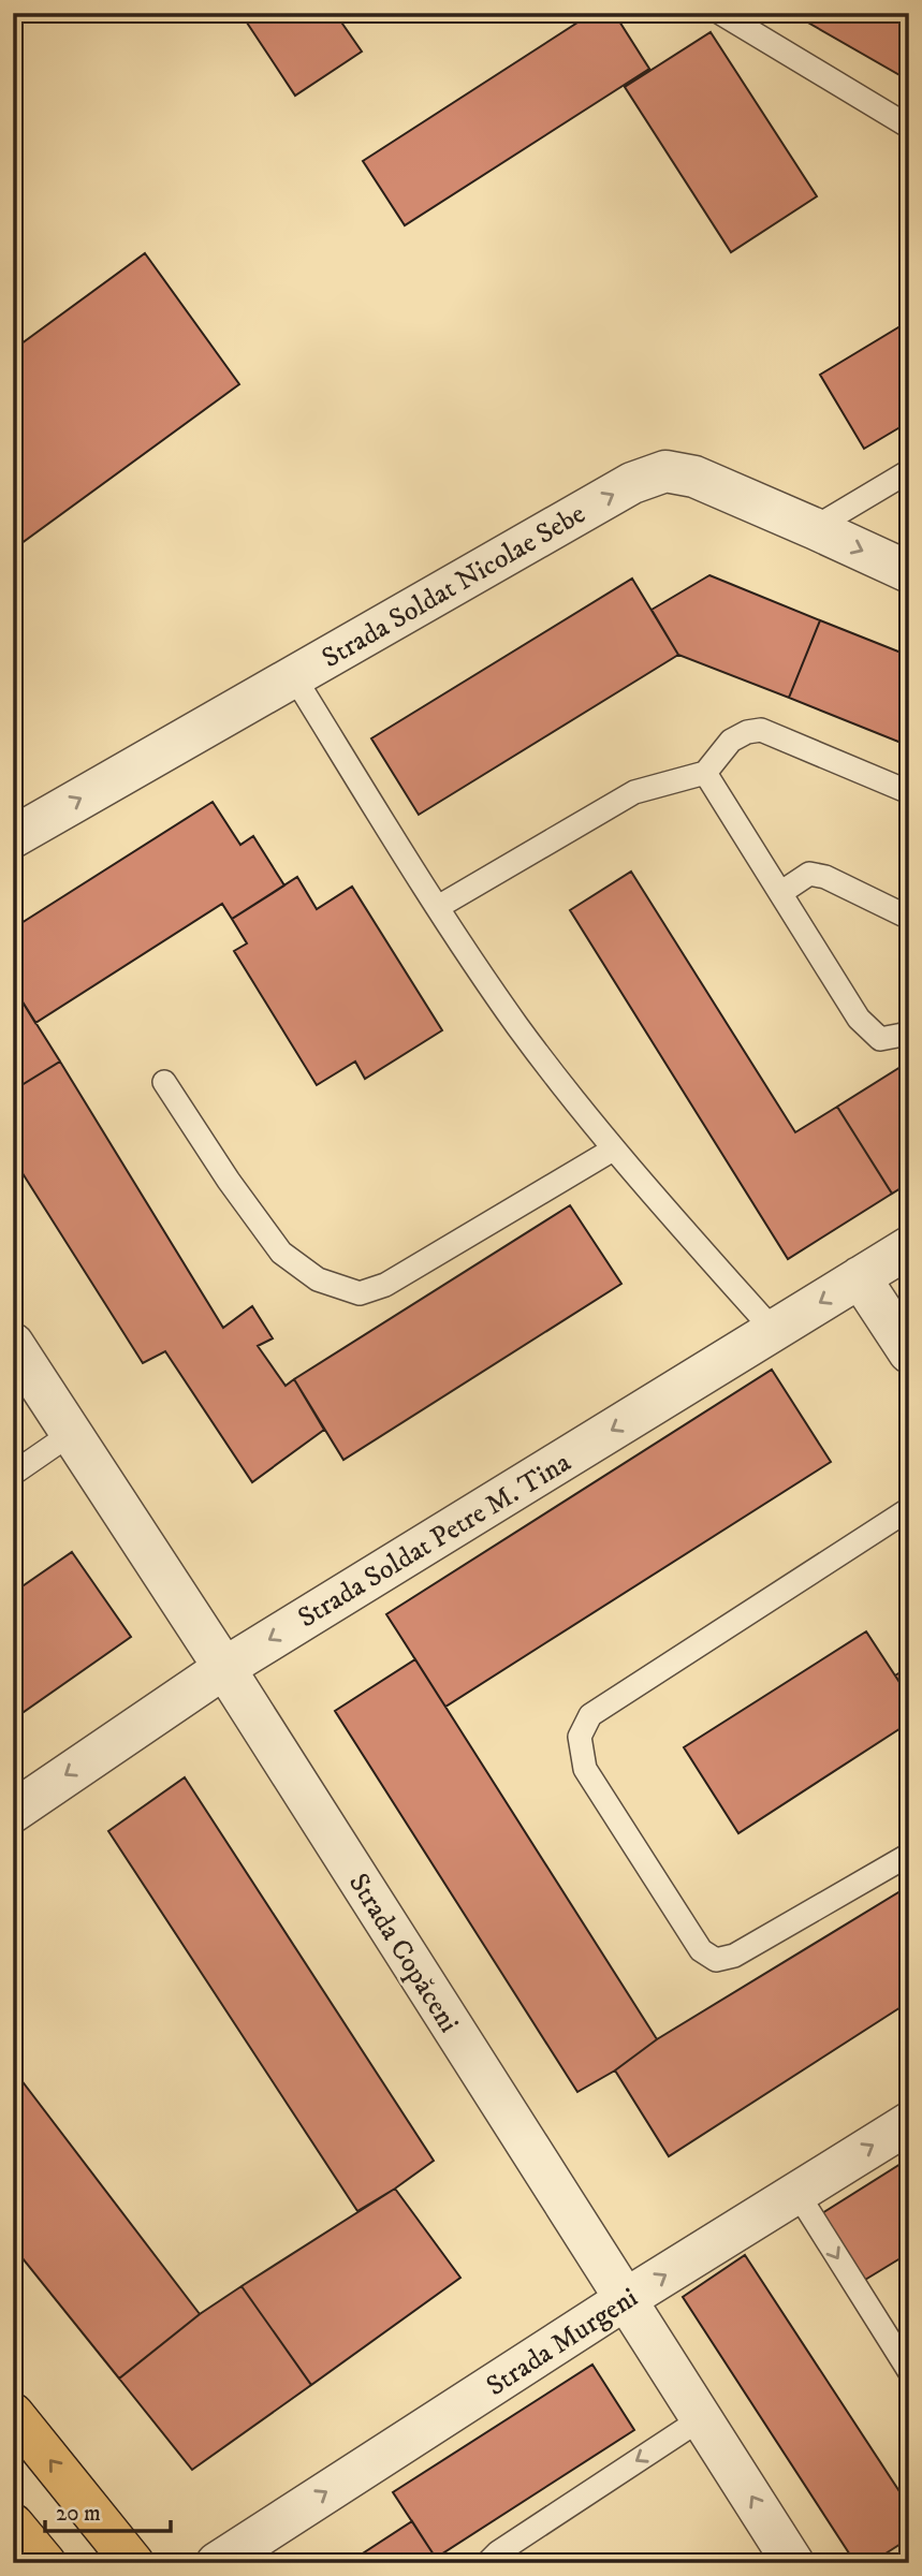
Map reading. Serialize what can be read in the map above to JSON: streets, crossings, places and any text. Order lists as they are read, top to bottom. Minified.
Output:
{"streets":{"street":["Strada Soldat Nicolae Sebe","Strada Soldat Petre M. Tina","Strada Copăceni","Strada Murgeni"]},"crossings":[["Strada Soldat Petre M. Tina","Strada Copăceni"],["Strada Copăceni","Strada Murgeni"]],"one_way":["Strada Soldat Nicolae Sebe","Strada Soldat Petre M. Tina","Strada Murgeni"],"scale_bar":"20 m"}
